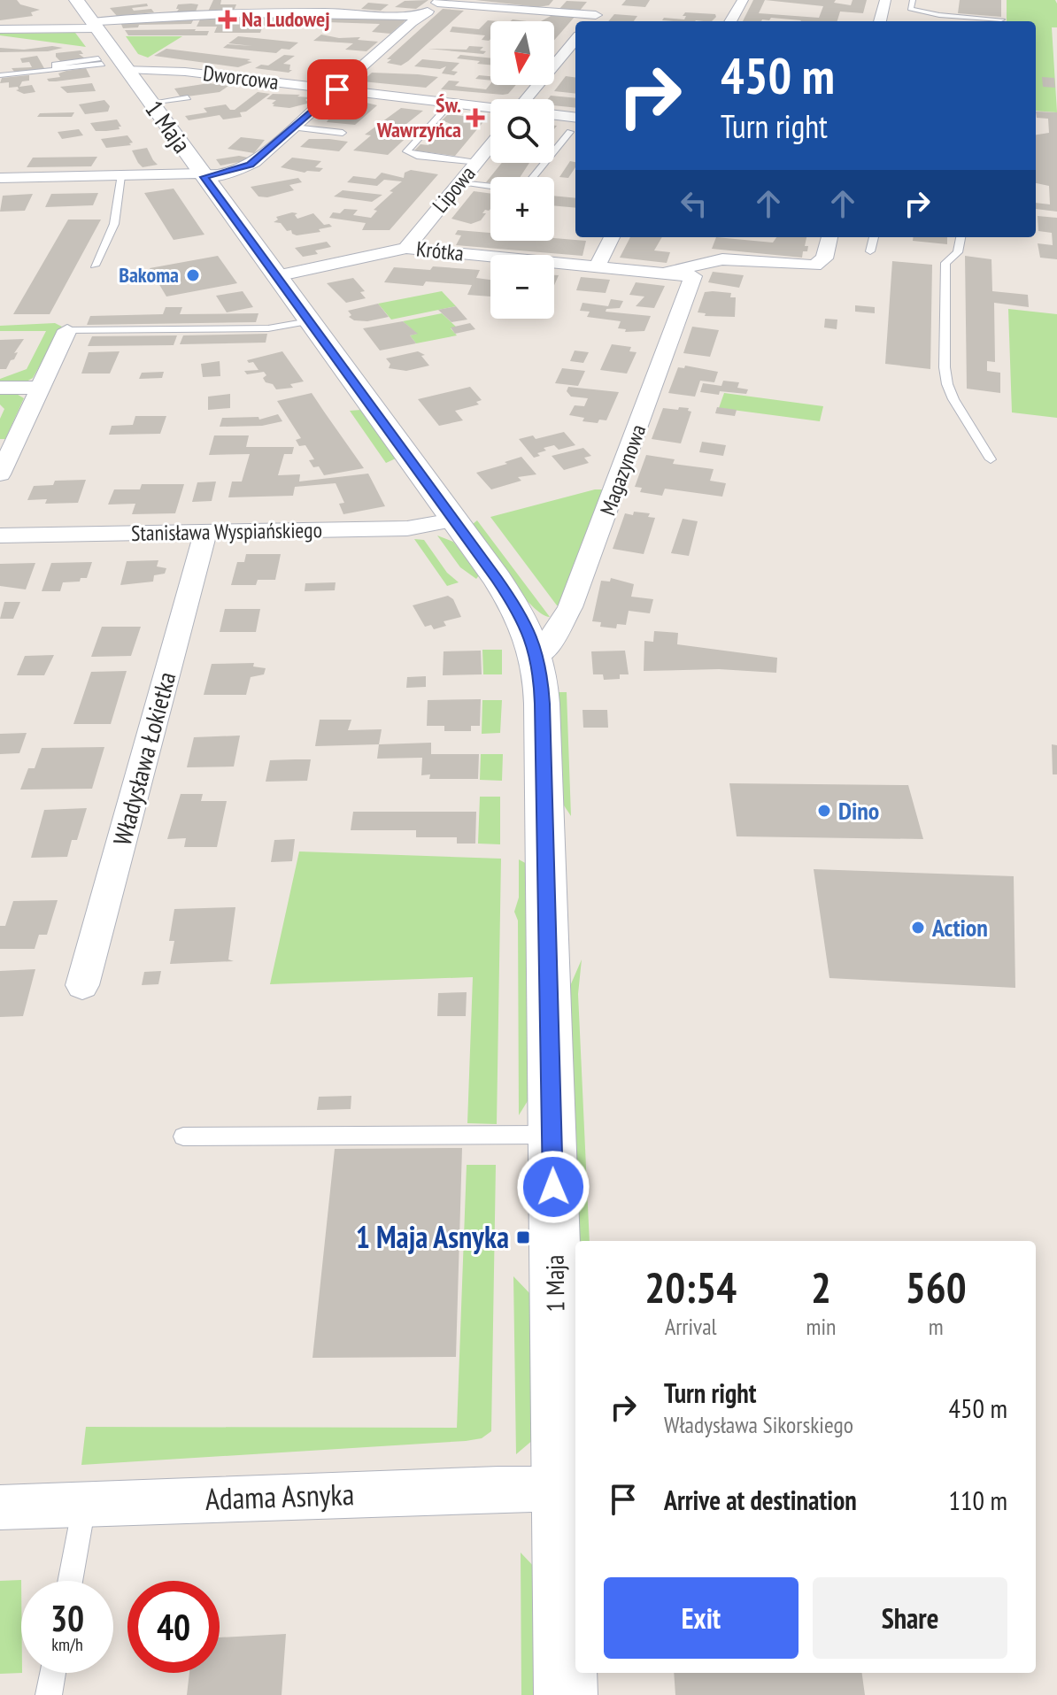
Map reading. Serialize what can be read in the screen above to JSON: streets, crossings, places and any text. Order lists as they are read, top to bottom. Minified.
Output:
{"streets":{"street":["Dworcowa","1 Maja","Lipowa","Krótka","Magazynowa","Stanisława Wyspiańskiego","Władysława Łokietka","Adama Asnyka"]},"crossings":[["Dworcowa","1 Maja"],["1 Maja","Krótka"],["1 Maja","Magazynowa"],["1 Maja","Stanisława Wyspiańskiego"],["1 Maja","Adama Asnyka"],["Lipowa","Krótka"],["Krótka","Magazynowa"],["Stanisława Wyspiańskiego","Władysława Łokietka"]],"places":{"health":["Na Ludowej","Św. Wawrzyńca"],"other":["Bakoma","Dino","Action"],"transit":["1 Maja Asnyka"]},"north":"bottom","page":{"map_buttons":["+","−"],"turn":["450 m","Turn right"],"eta":["20:54","Arrival","2","min","560","m"],"list":[{"name":"Turn right","note":"Władysława Sikorskiego","value":"450 m"},{"name":"Arrive at destination","value":"110 m"}],"buttons":["Exit","Share"],"speed":"30 km/h","limit":"40"}}
